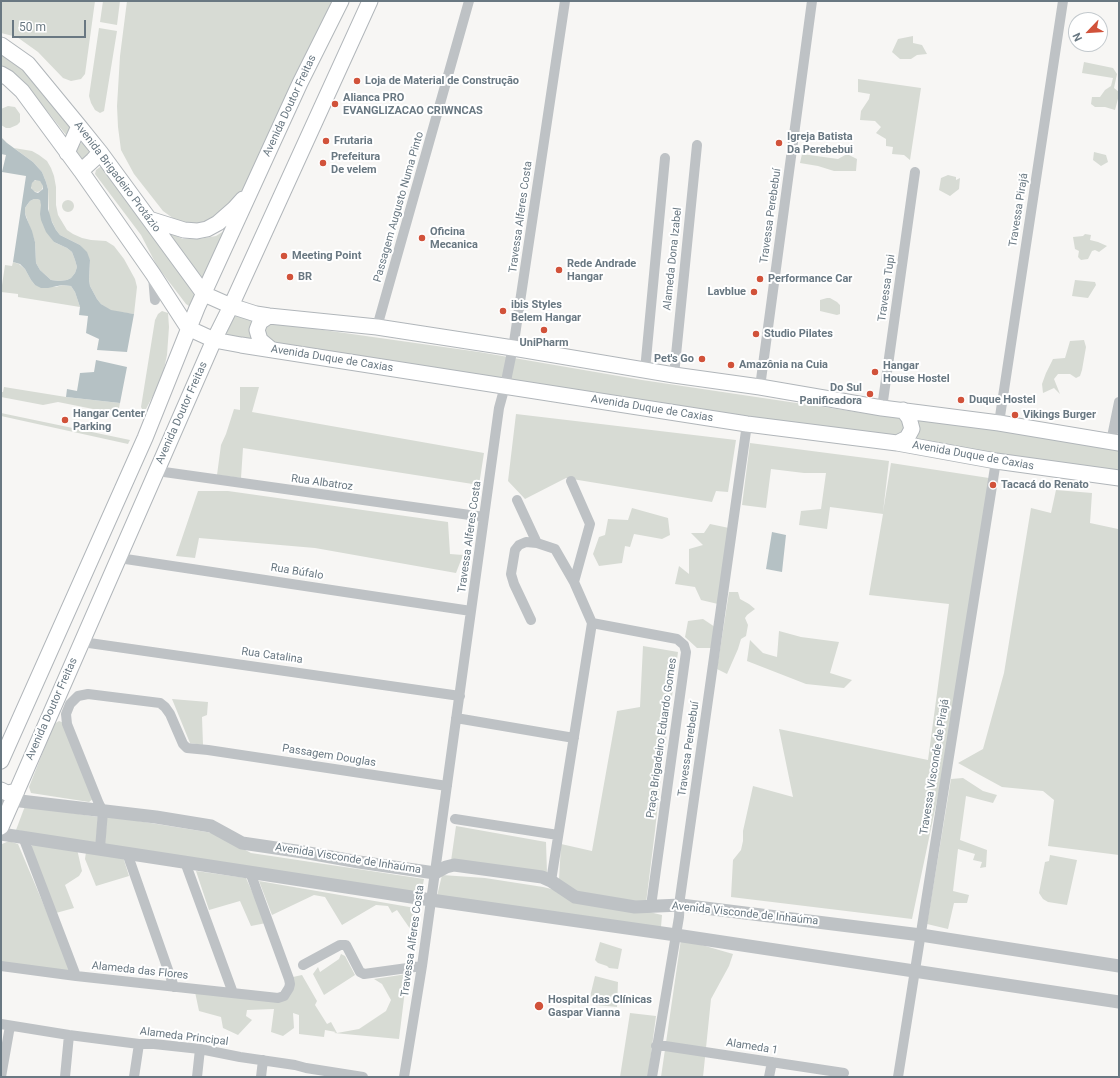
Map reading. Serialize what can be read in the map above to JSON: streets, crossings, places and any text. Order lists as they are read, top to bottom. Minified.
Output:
{"streets":{"main road":["Avenida Doutor Freitas","Avenida Brigadeiro Protázio","Avenida Duque de Caxias"],"street":["Passagem Augusto Numa Pinto","Travessa Pirajá","Travessa Perebebuí","Travessa Alferes Costa","Alameda Dona Izabel","Travessa Tupi","Rua Albatroz","Rua Búfalo","Rua Catalina","Praça Brigadeiro Eduardo Gomes","Passagem Douglas","Travessa Visconde de Pirajá","Avenida Visconde de Inhaúma","Alameda das Flores","Alameda Principal","Alameda 1"]},"crossings":[["Avenida Doutor Freitas","Avenida Brigadeiro Protázio"],["Avenida Doutor Freitas","Avenida Duque de Caxias"],["Avenida Doutor Freitas","Rua Albatroz"],["Avenida Doutor Freitas","Rua Búfalo"],["Avenida Doutor Freitas","Rua Catalina"],["Avenida Doutor Freitas","Avenida Visconde de Inhaúma"],["Travessa Perebebuí","Avenida Duque de Caxias"],["Travessa Perebebuí","Avenida Visconde de Inhaúma"],["Travessa Perebebuí","Alameda 1"],["Travessa Alferes Costa","Avenida Duque de Caxias"],["Travessa Alferes Costa","Rua Albatroz"],["Travessa Alferes Costa","Rua Búfalo"],["Travessa Alferes Costa","Rua Catalina"],["Travessa Alferes Costa","Passagem Douglas"],["Travessa Alferes Costa","Avenida Visconde de Inhaúma"],["Avenida Duque de Caxias","Travessa Visconde de Pirajá"],["Praça Brigadeiro Eduardo Gomes","Avenida Visconde de Inhaúma"],["Passagem Douglas","Avenida Visconde de Inhaúma"],["Travessa Visconde de Pirajá","Avenida Visconde de Inhaúma"]],"places":["Loja de Material de Construção","Alianca PRO EVANGLIZACAO CRIWNCAS","Frutaria","Igreja Batista Da Perebebui","Prefeitura De velem","Oficina Mecanica","Meeting Point","Rede Andrade Hangar","BR","Performance Car","Lavblue","ibis Styles Belem Hangar","UniPharm","Studio Pilates","Pet's Go","Amazônia na Cuia","Hangar House Hostel","Do Sul Panificadora","Duque Hostel","Vikings Burger","Hangar Center Parking","Tacacá do Renato","Hospital das Clínicas Gaspar Vianna"],"scale_bar":"50 m","north":"bottom left"}
